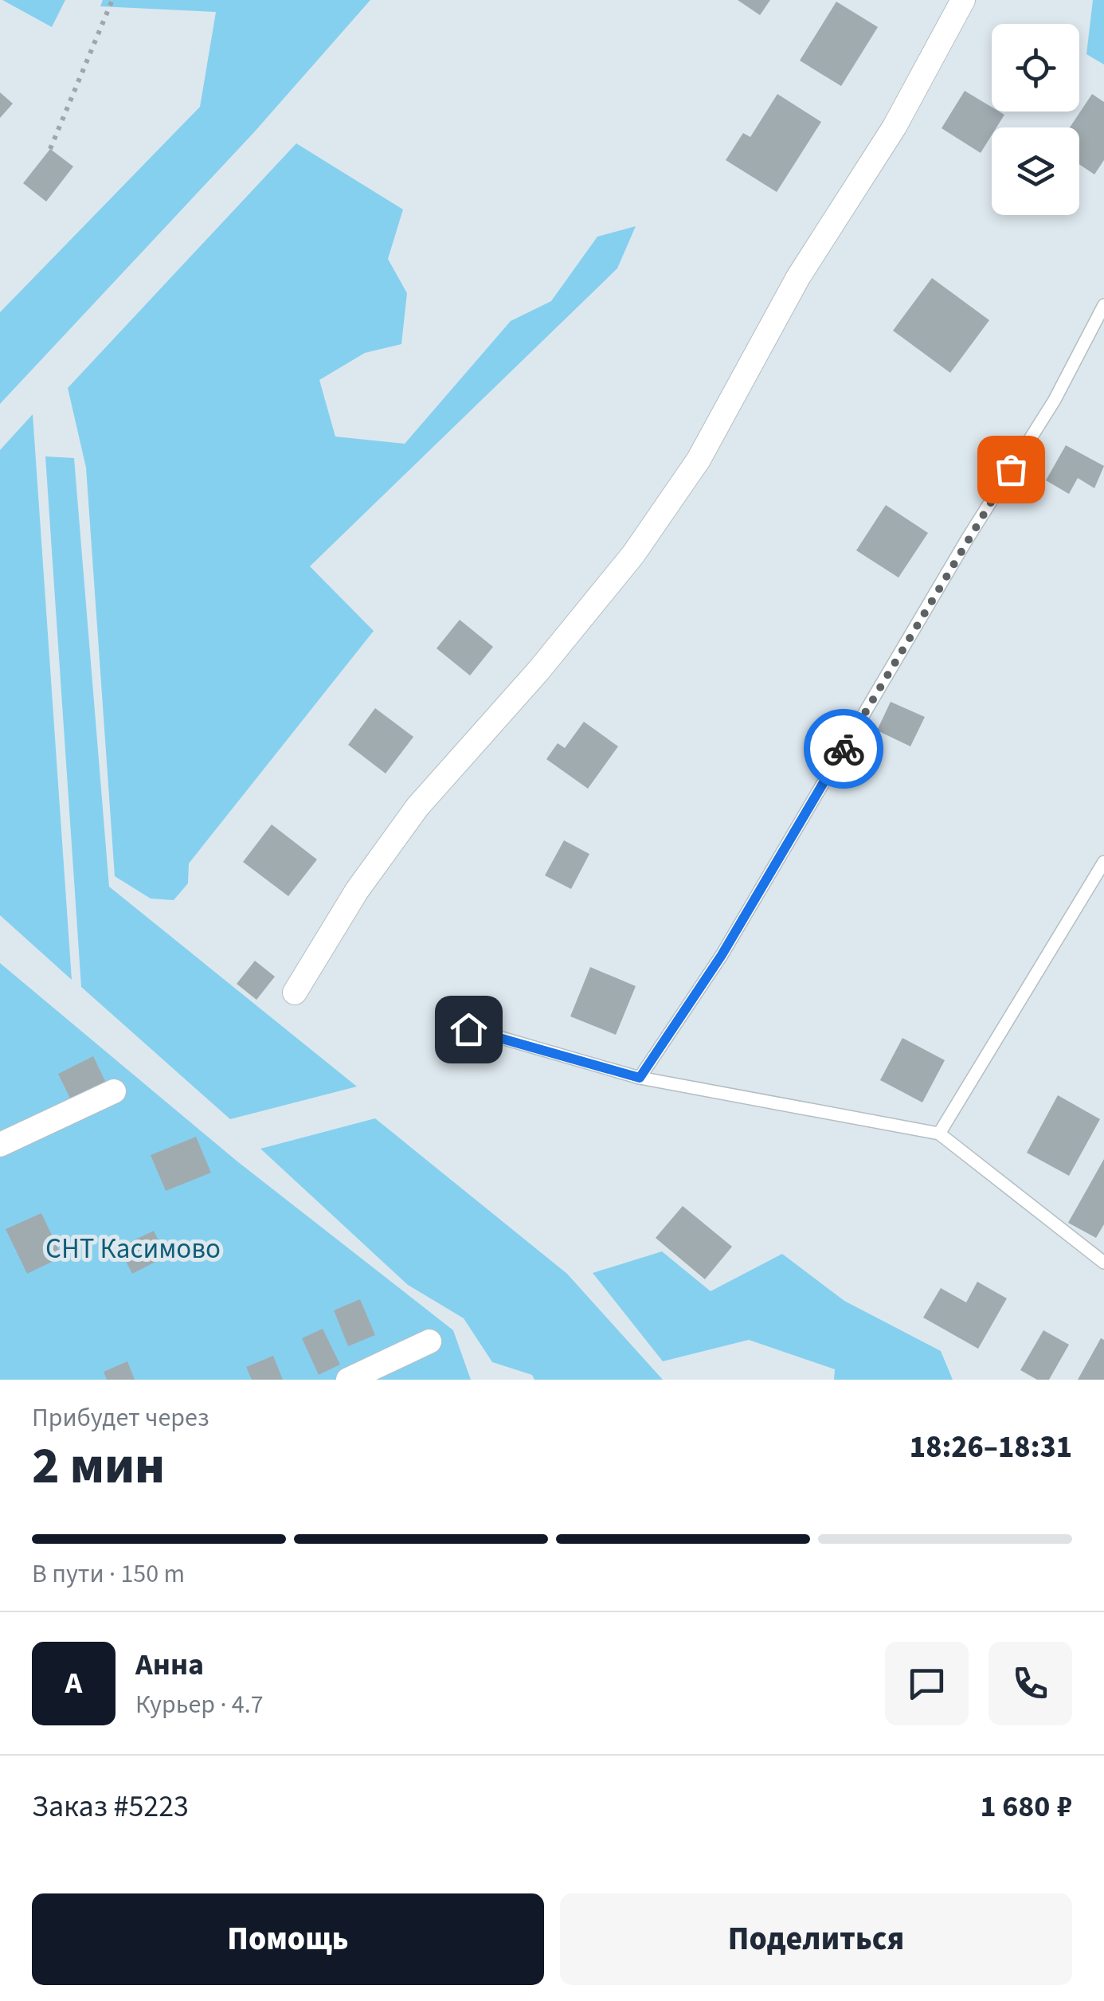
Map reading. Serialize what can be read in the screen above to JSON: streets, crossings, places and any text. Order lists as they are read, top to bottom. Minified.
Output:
{"parks":["СНТ Касимово"],"page":{"heading":["2 мин","Прибудет через","18:26–18:31"],"panel":["Анна","Курьер · 4.7","Заказ #5223","1 680 ₽"],"bar":"В пути · 150 m","round":"А","buttons":["Помощь","Поделиться"]}}
